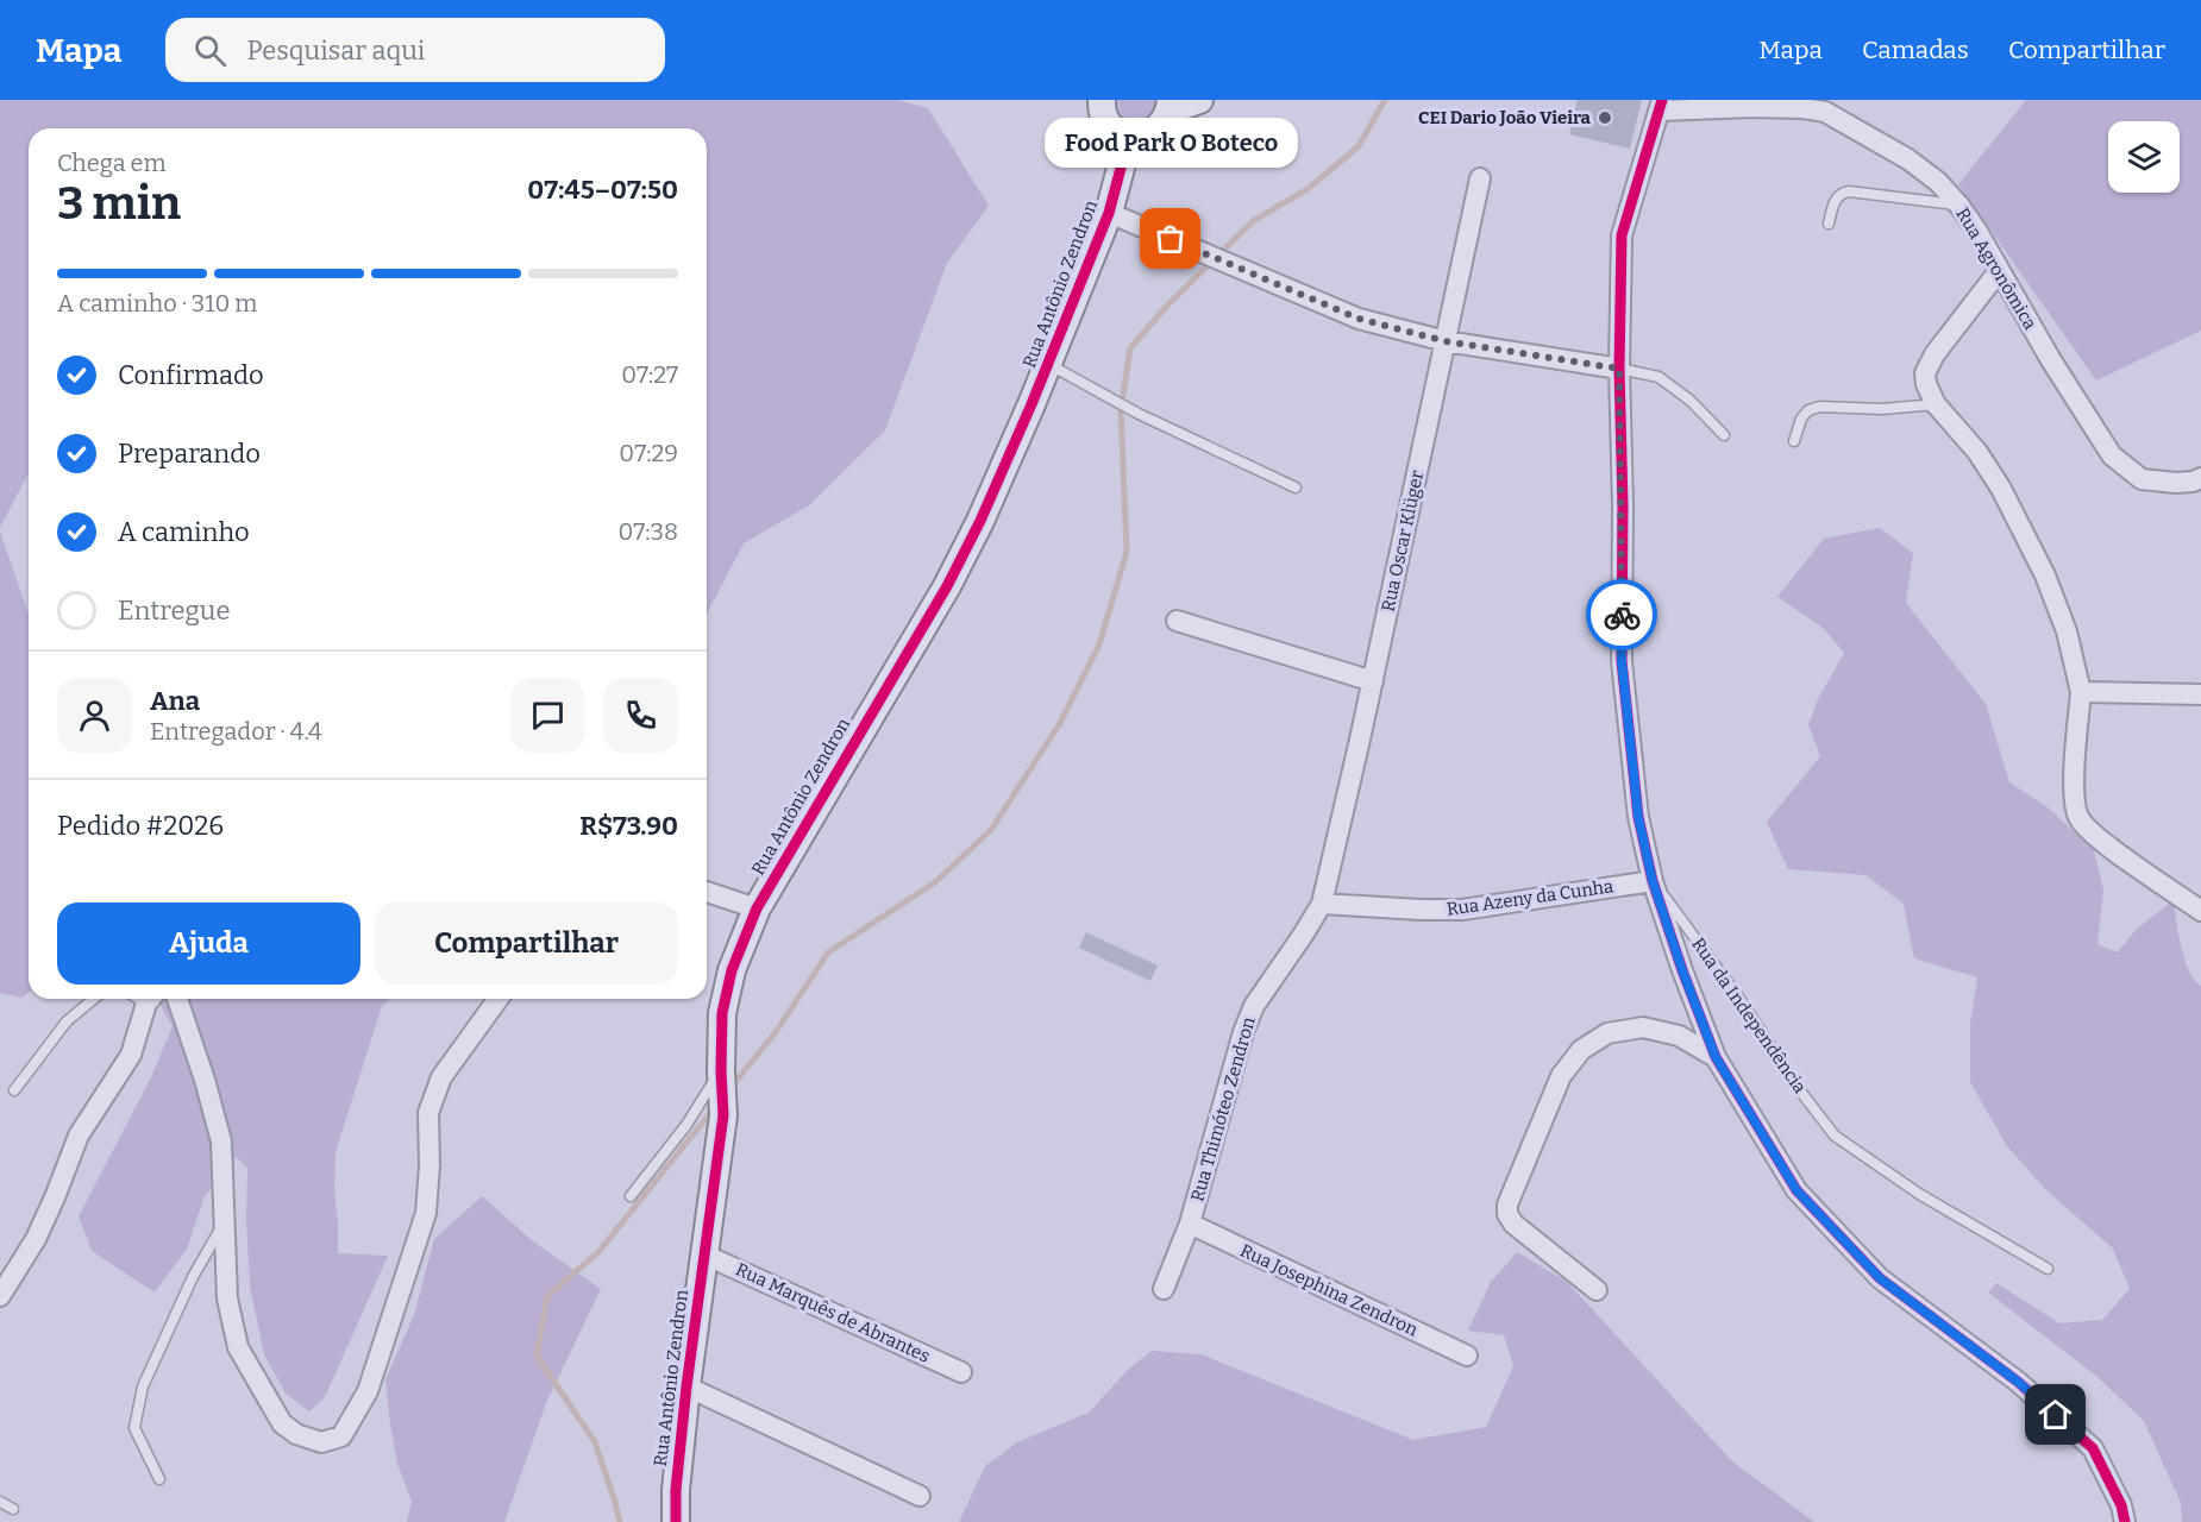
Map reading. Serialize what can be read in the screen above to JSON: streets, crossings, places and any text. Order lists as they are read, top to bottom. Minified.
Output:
{"streets":{"street":["Rua Agronômica","Rua Antônio Zendron","Rua Oscar Klüger","Rua Azeny da Cunha","Rua da Independência","Rua Thimóteo Zendron","Rua Josephina Zendron","Rua Marquês de Abrantes"]},"crossings":[["Rua Agronômica","Rua da Independência"],["Rua Antônio Zendron","Rua Marquês de Abrantes"],["Rua Oscar Klüger","Rua Azeny da Cunha"],["Rua Oscar Klüger","Rua Thimóteo Zendron"],["Rua Azeny da Cunha","Rua da Independência"],["Rua Azeny da Cunha","Rua Thimóteo Zendron"],["Rua Thimóteo Zendron","Rua Josephina Zendron"]],"places":["CEI Dario João Vieira","Food Park O Boteco"],"page":{"header":"Mapa","search":"Pesquisar aqui","nav":["Mapa","Camadas","Compartilhar"],"bubble":"Food Park O Boteco","heading":["3 min","Chega em","07:45–07:50"],"panel":["Ana","Entregador · 4.4","Pedido #2026","R$73.90"],"bar":"A caminho · 310 m","list":[["Confirmado","07:27"],["Preparando","07:29"],["A caminho","07:38"],"Entregue"],"buttons":["Ajuda","Compartilhar"]}}
